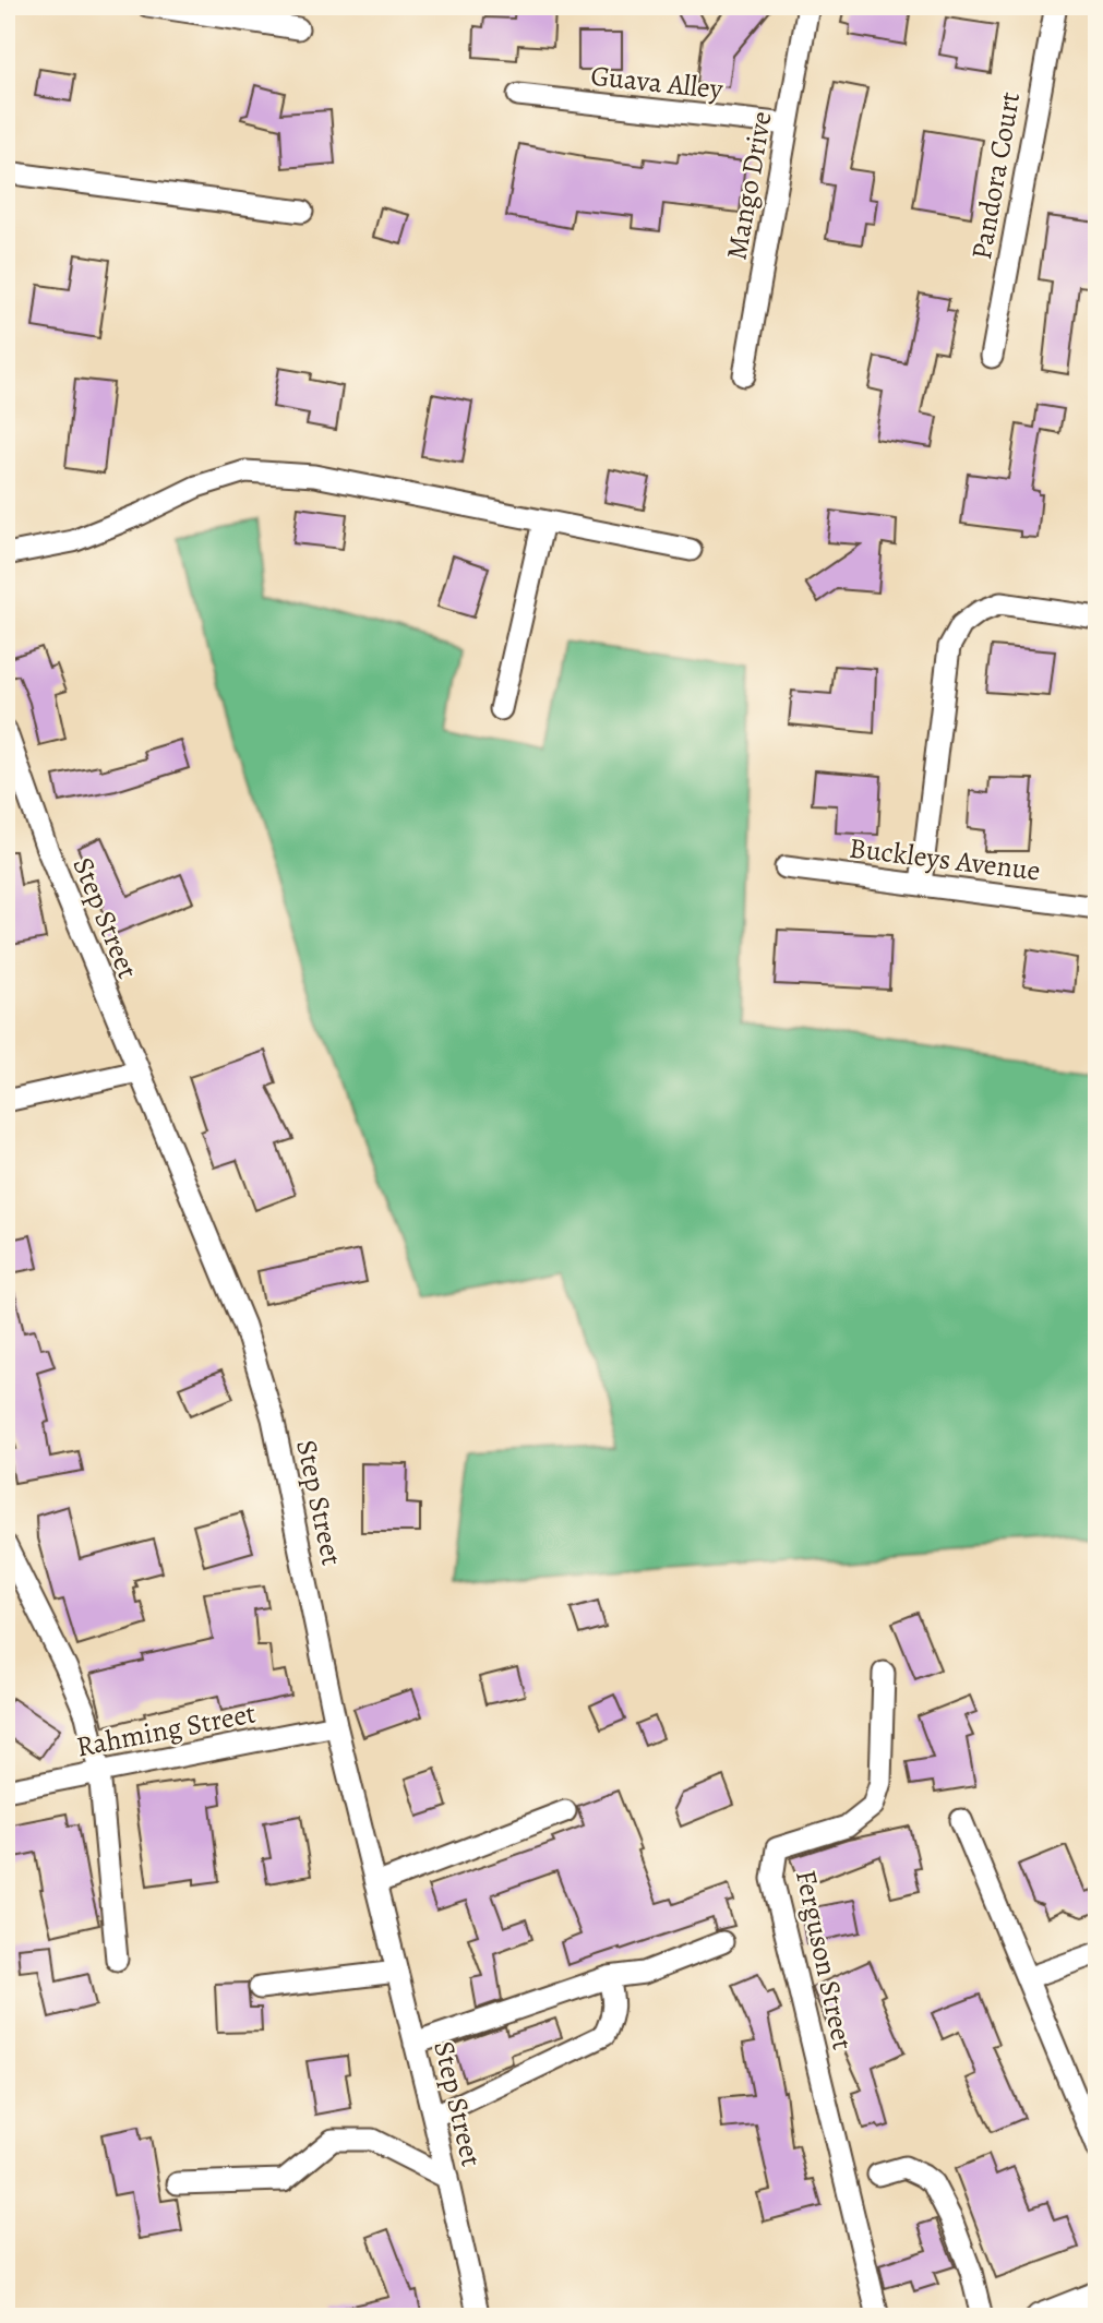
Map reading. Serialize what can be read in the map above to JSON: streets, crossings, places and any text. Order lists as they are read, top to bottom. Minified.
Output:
{"streets":{"street":["Guava Alley","Pandora Court","Mango Drive","Buckleys Avenue","Step Street","Rahming Street","Ferguson Street"]},"crossings":[["Guava Alley","Mango Drive"],["Step Street","Rahming Street"]]}
